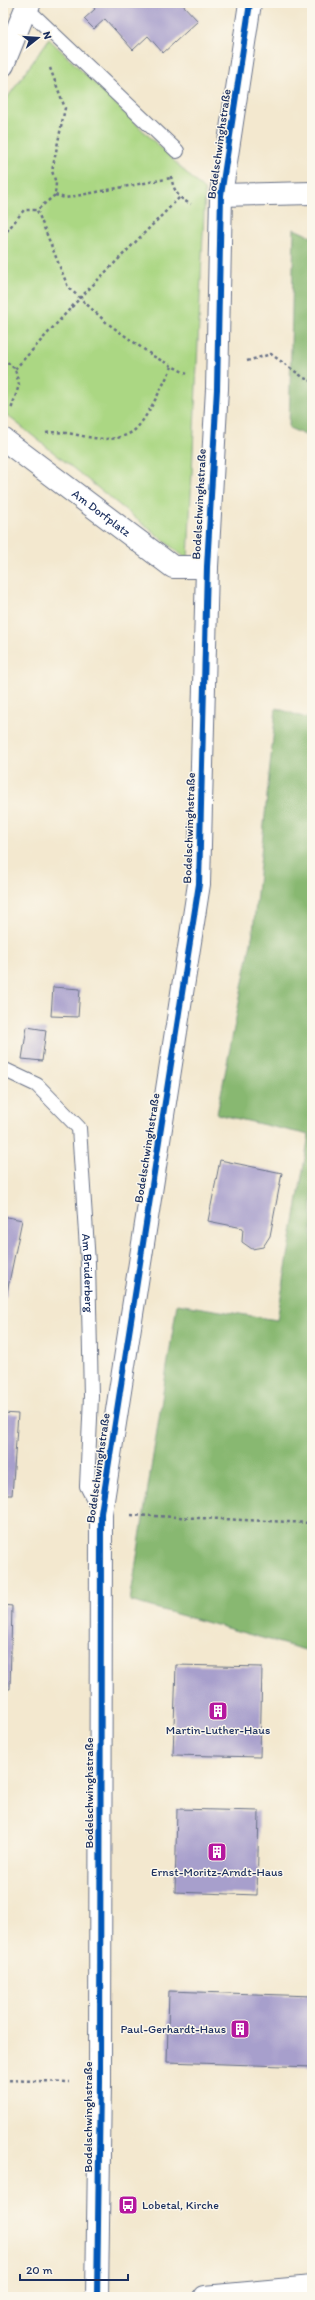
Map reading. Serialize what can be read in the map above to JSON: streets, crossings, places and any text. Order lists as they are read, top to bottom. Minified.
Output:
{"streets":{"street":["Bodelschwinghstraße","Am Dorfplatz"],"lane":["Am Brüderberg"]},"crossings":[["Bodelschwinghstraße","Am Dorfplatz"],["Bodelschwinghstraße","Am Brüderberg"]],"places":{"building":["Martin-Luther-Haus","Ernst-Moritz-Arndt-Haus","Paul-Gerhardt-Haus"],"bus stop":["Lobetal, Kirche"]},"scale_bar":"20 m","north":"right"}
